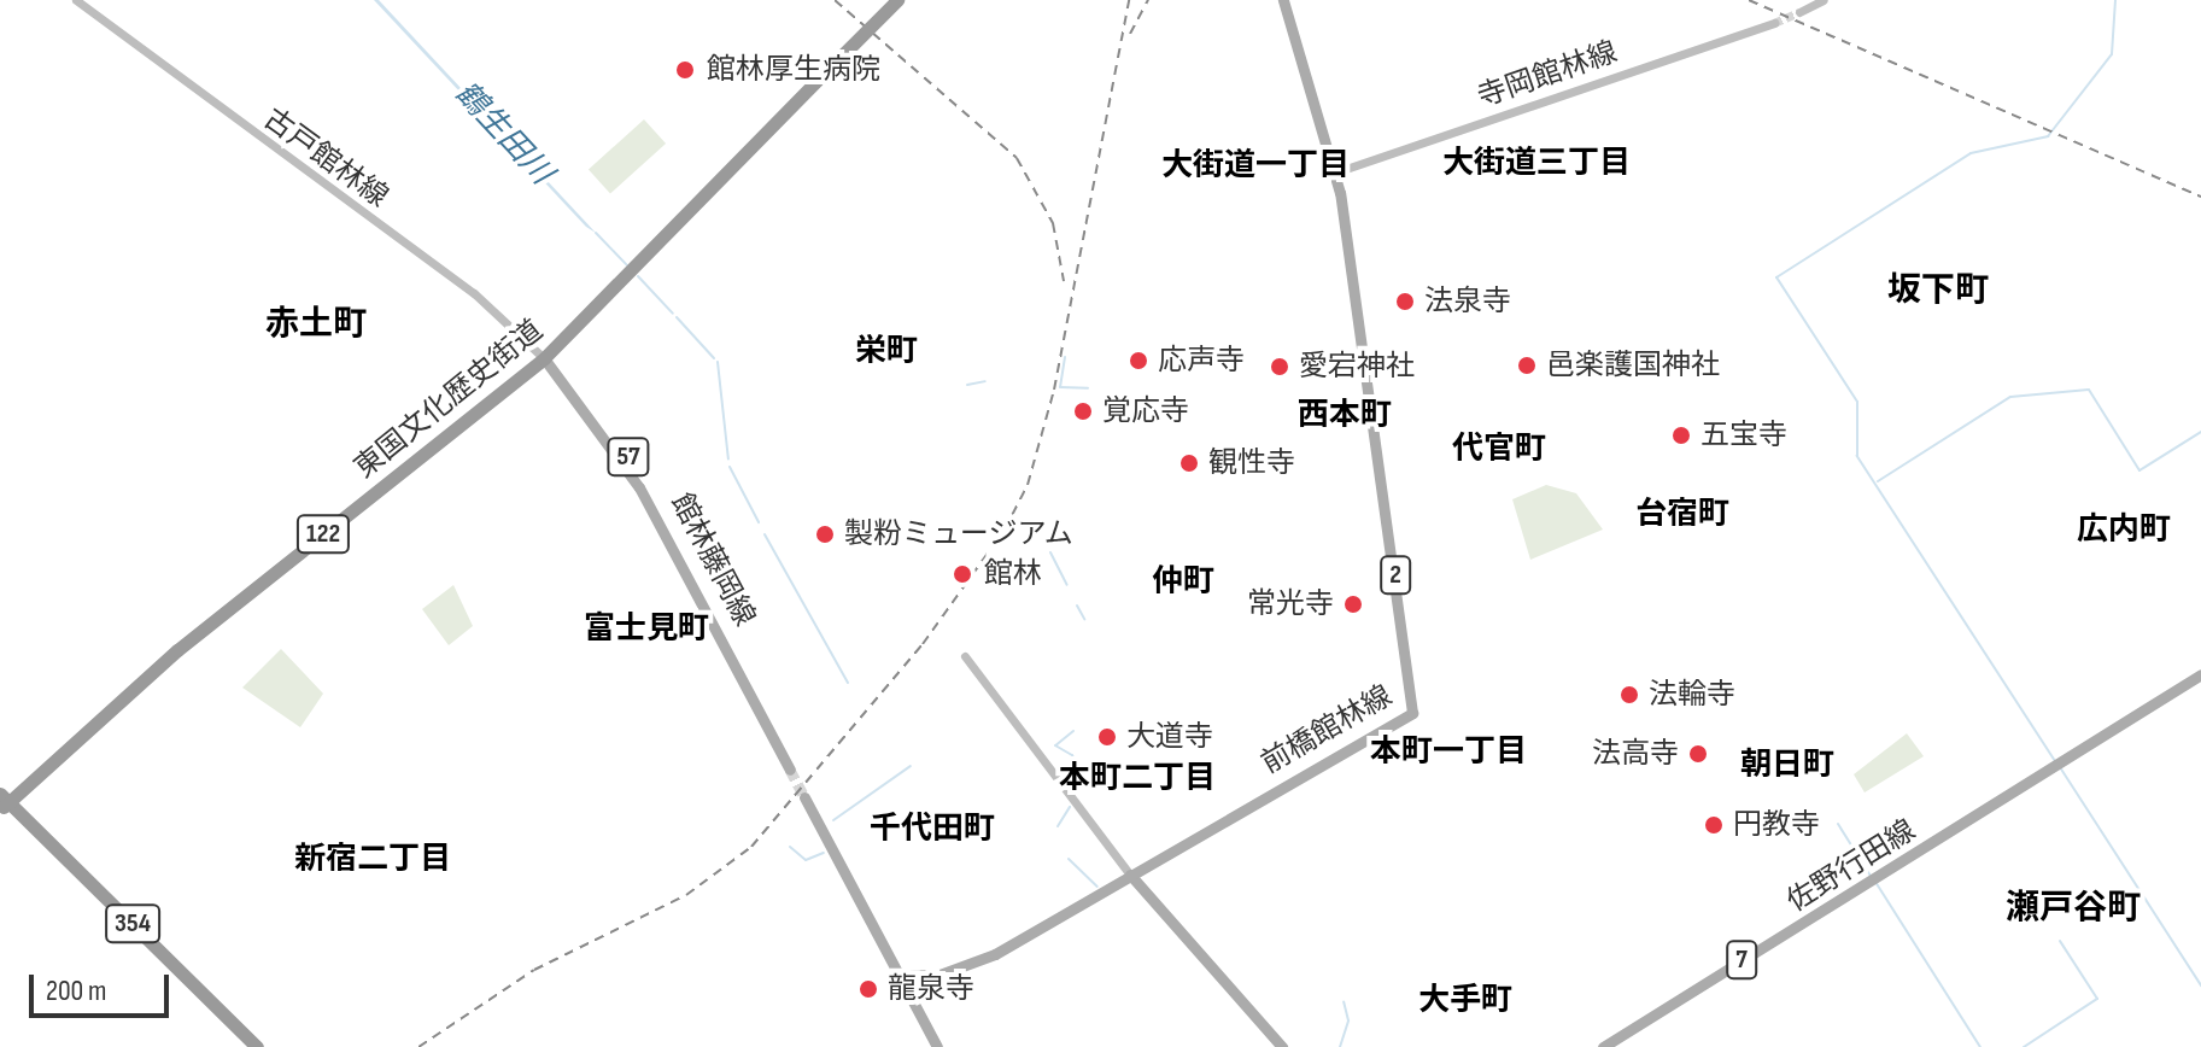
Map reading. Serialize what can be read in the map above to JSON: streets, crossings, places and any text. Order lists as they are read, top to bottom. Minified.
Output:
{"streets":{"highway":["東国文化歴史街道","122","354"],"main road":["寺岡館林線","古戸館林線","57","館林藤岡線","2","前橋館林線","佐野行田線","7"]},"crossings":[["寺岡館林線","前橋館林線"],["古戸館林線","東国文化歴史街道"],["古戸館林線","館林藤岡線"],["東国文化歴史街道","館林藤岡線"],["東国文化歴史街道","354"]],"districts":["大街道三丁目","大街道一丁目","坂下町","赤土町","栄町","西本町","代官町","台宿町","広内町","仲町","富士見町","本町一丁目","朝日町","本町二丁目","千代田町","新宿二丁目","瀬戸谷町","大手町"],"water":["鶴生田川"],"places":["館林厚生病院","法泉寺","応声寺","邑楽護国神社","愛宕神社","覚応寺","五宝寺","観性寺","製粉ミュージアム","館林","常光寺","法輪寺","大道寺","法高寺","円教寺","龍泉寺"],"scale_bar":"200 m"}
